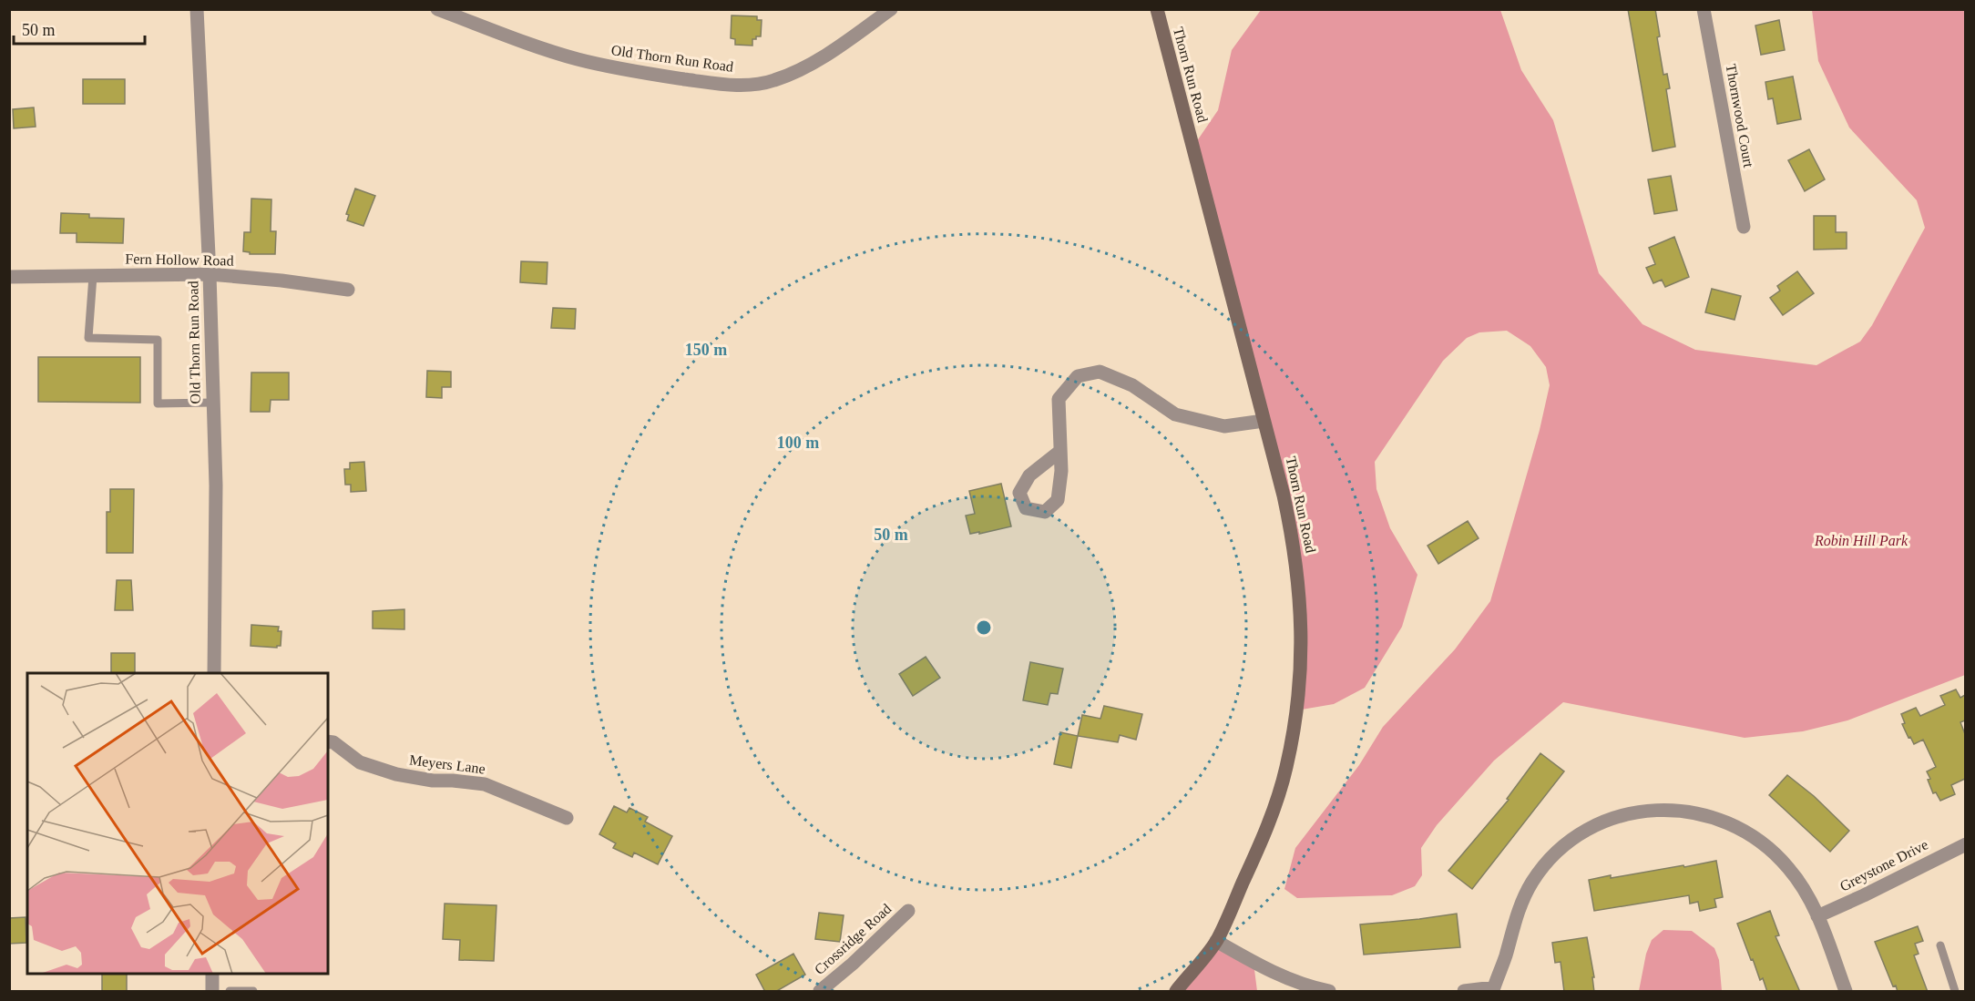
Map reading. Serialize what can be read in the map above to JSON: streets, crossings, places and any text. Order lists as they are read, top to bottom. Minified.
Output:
{"streets":{"street":["Old Thorn Run Road","Thorn Run Road","Thornwood Court","Fern Hollow Road","Meyers Lane","Greystone Drive","Crossridge Road"]},"crossings":[["Old Thorn Run Road","Fern Hollow Road"]],"parks":["Robin Hill Park"],"scale_bar":"50 m","rings":["150 m","100 m","50 m"]}
